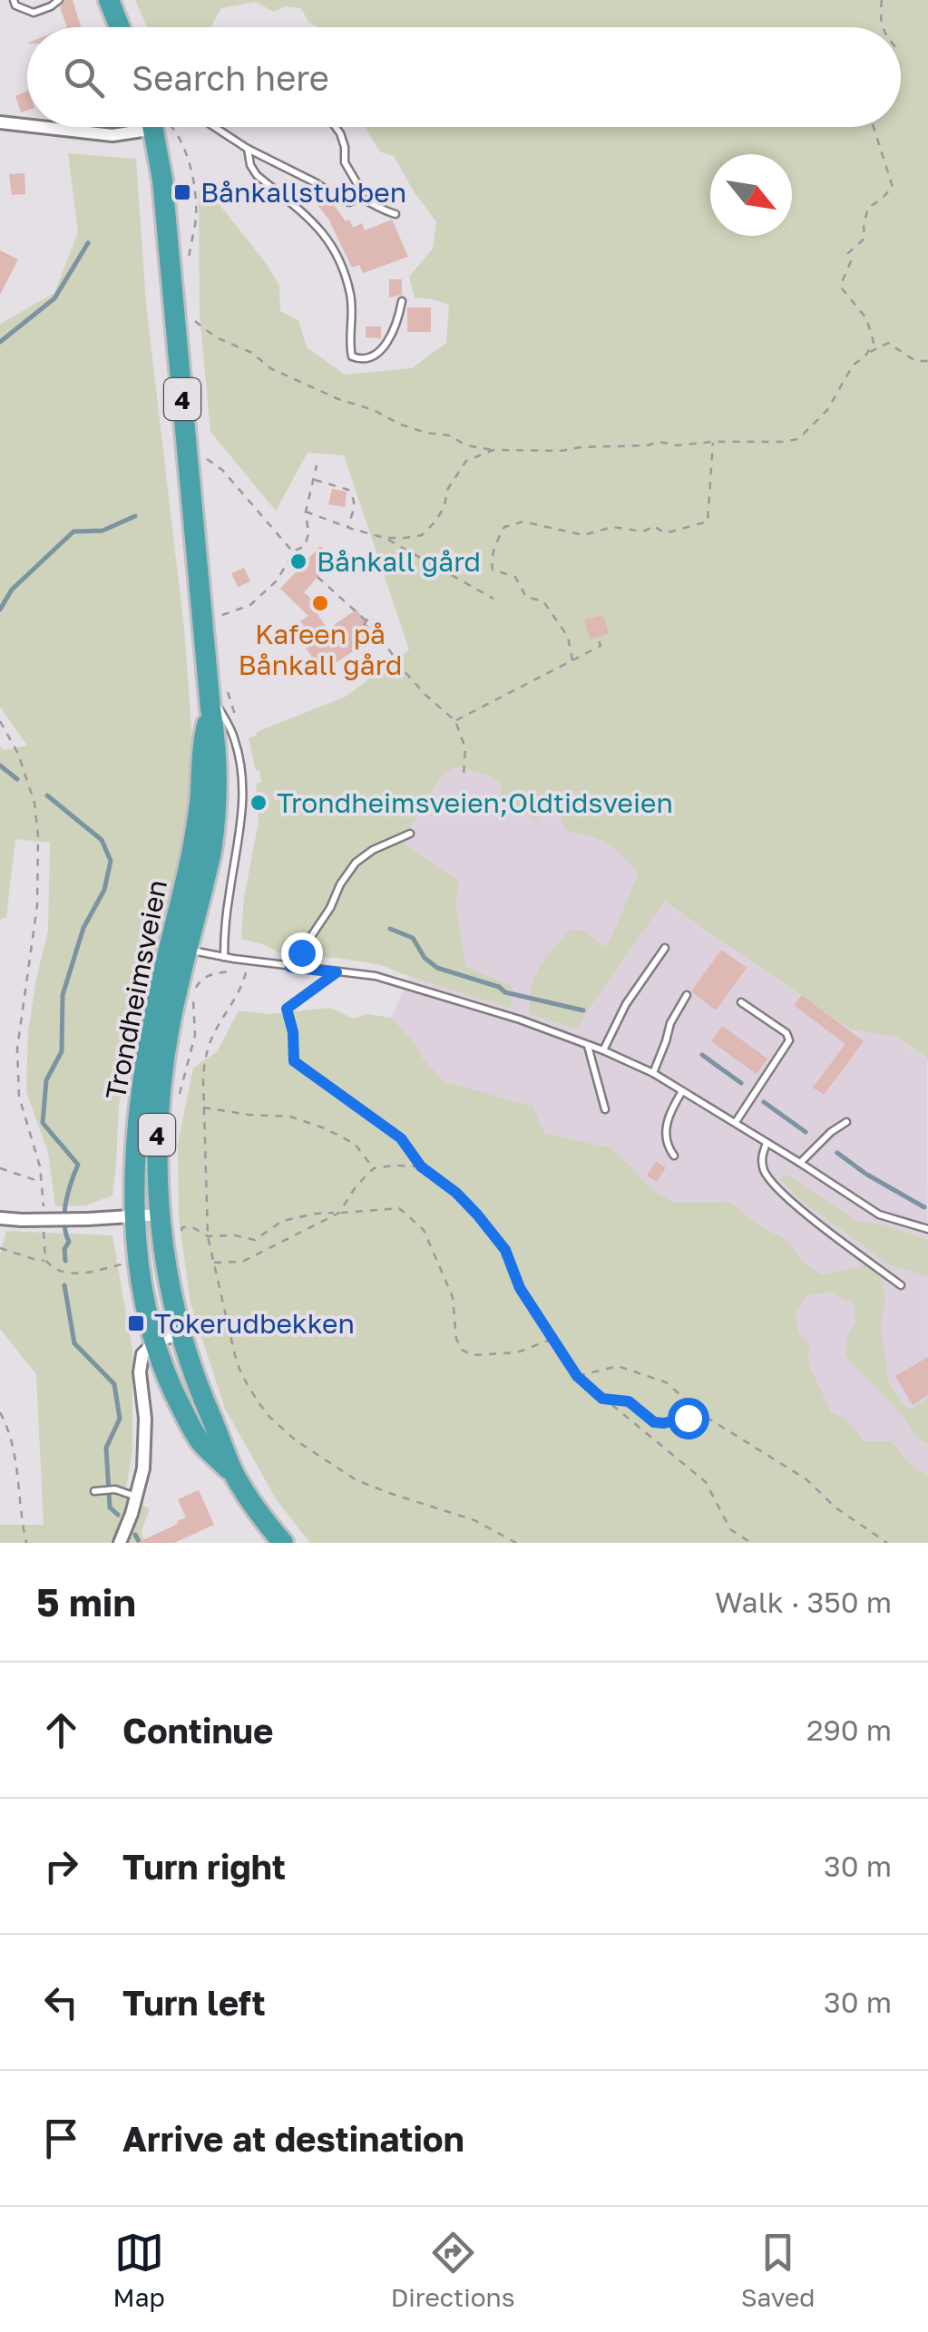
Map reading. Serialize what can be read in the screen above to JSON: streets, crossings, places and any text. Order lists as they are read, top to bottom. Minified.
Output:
{"streets":{"highway":["4","Trondheimsveien"]},"places":{"transit":["Bånkallstubben","Tokerudbekken"],"other":["Bånkall gård","Kafeen på Bånkall gård","Trondheimsveien;Oldtidsveien"]},"north":"bottom right","page":{"search":"Search here","heading":["5 min","Walk · 350 m"],"list":[["Continue","290 m"],["Turn right","30 m"],["Turn left","30 m"],"Arrive at destination"],"nav":["Map","Directions","Saved"]}}
